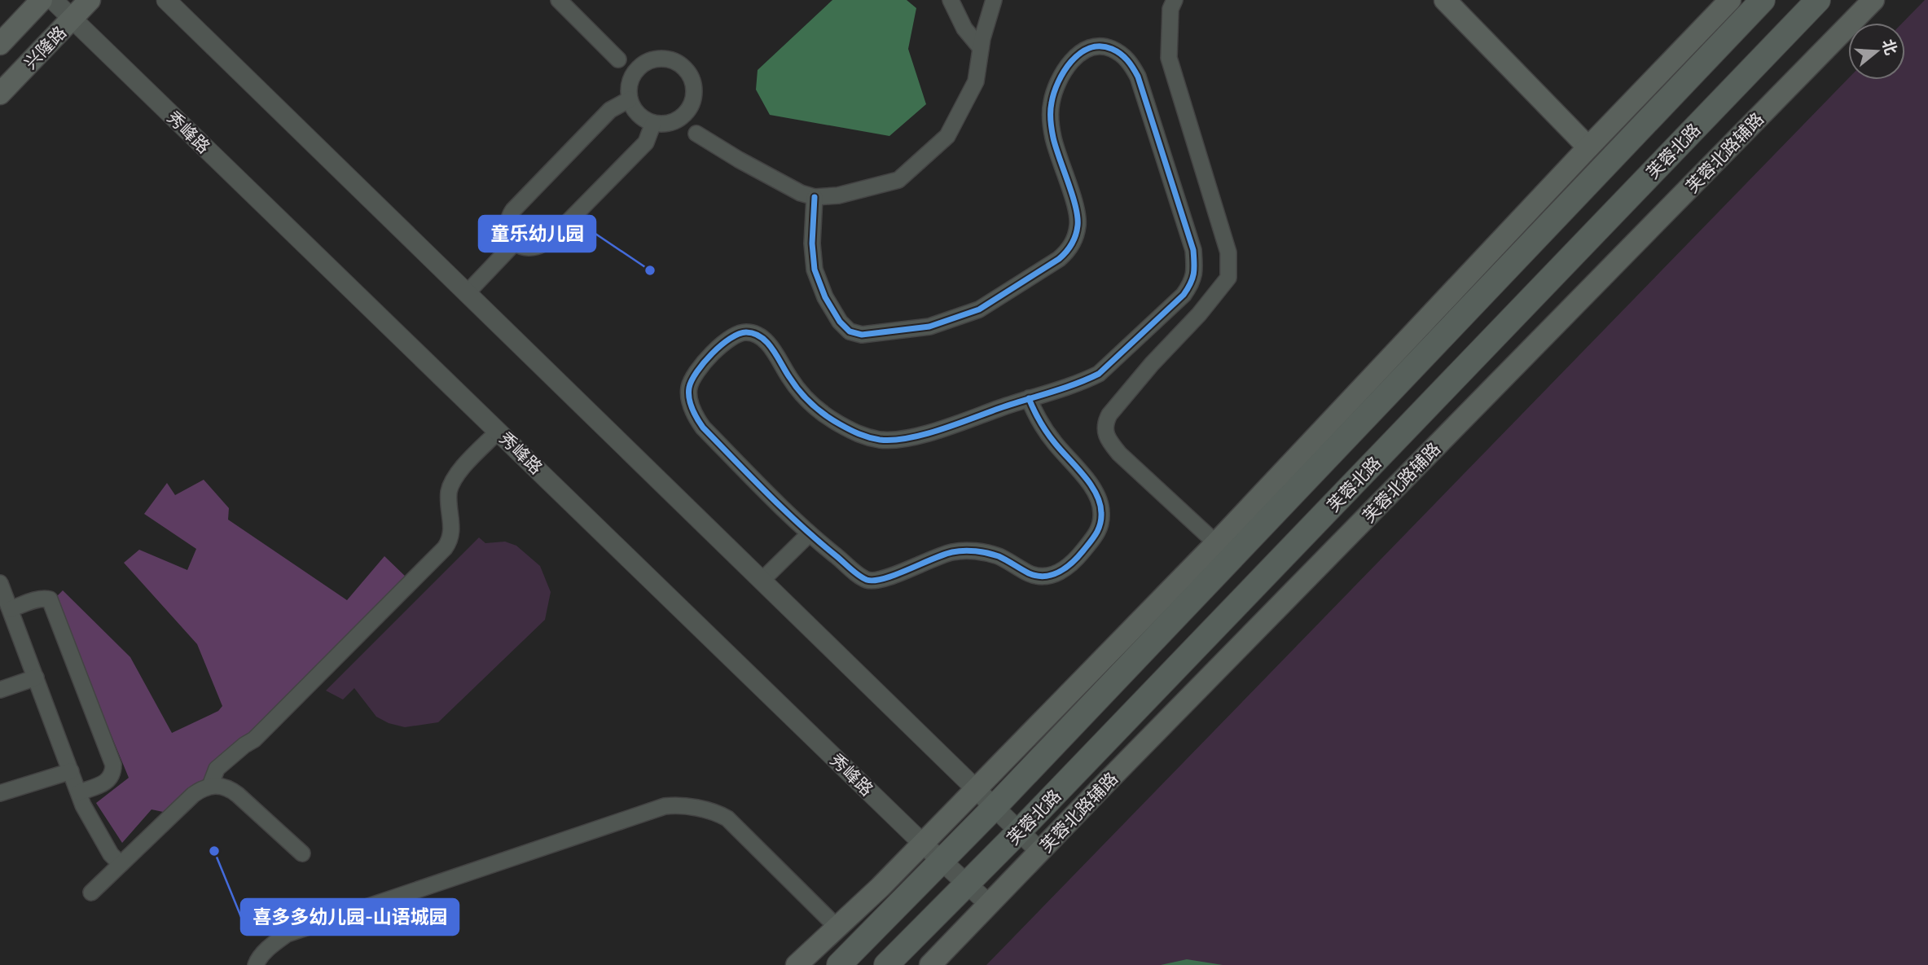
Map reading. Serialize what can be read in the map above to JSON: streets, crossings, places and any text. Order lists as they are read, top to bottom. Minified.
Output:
{"streets":{"main road":["兴隆路","芙蓉北路","芙蓉北路辅路"],"street":["秀峰路"]},"crossings":[["兴隆路","秀峰路"],["秀峰路","芙蓉北路"],["秀峰路","芙蓉北路辅路"]],"places":["童乐幼儿园","喜多多幼儿园-山语城园"],"north":"right"}
